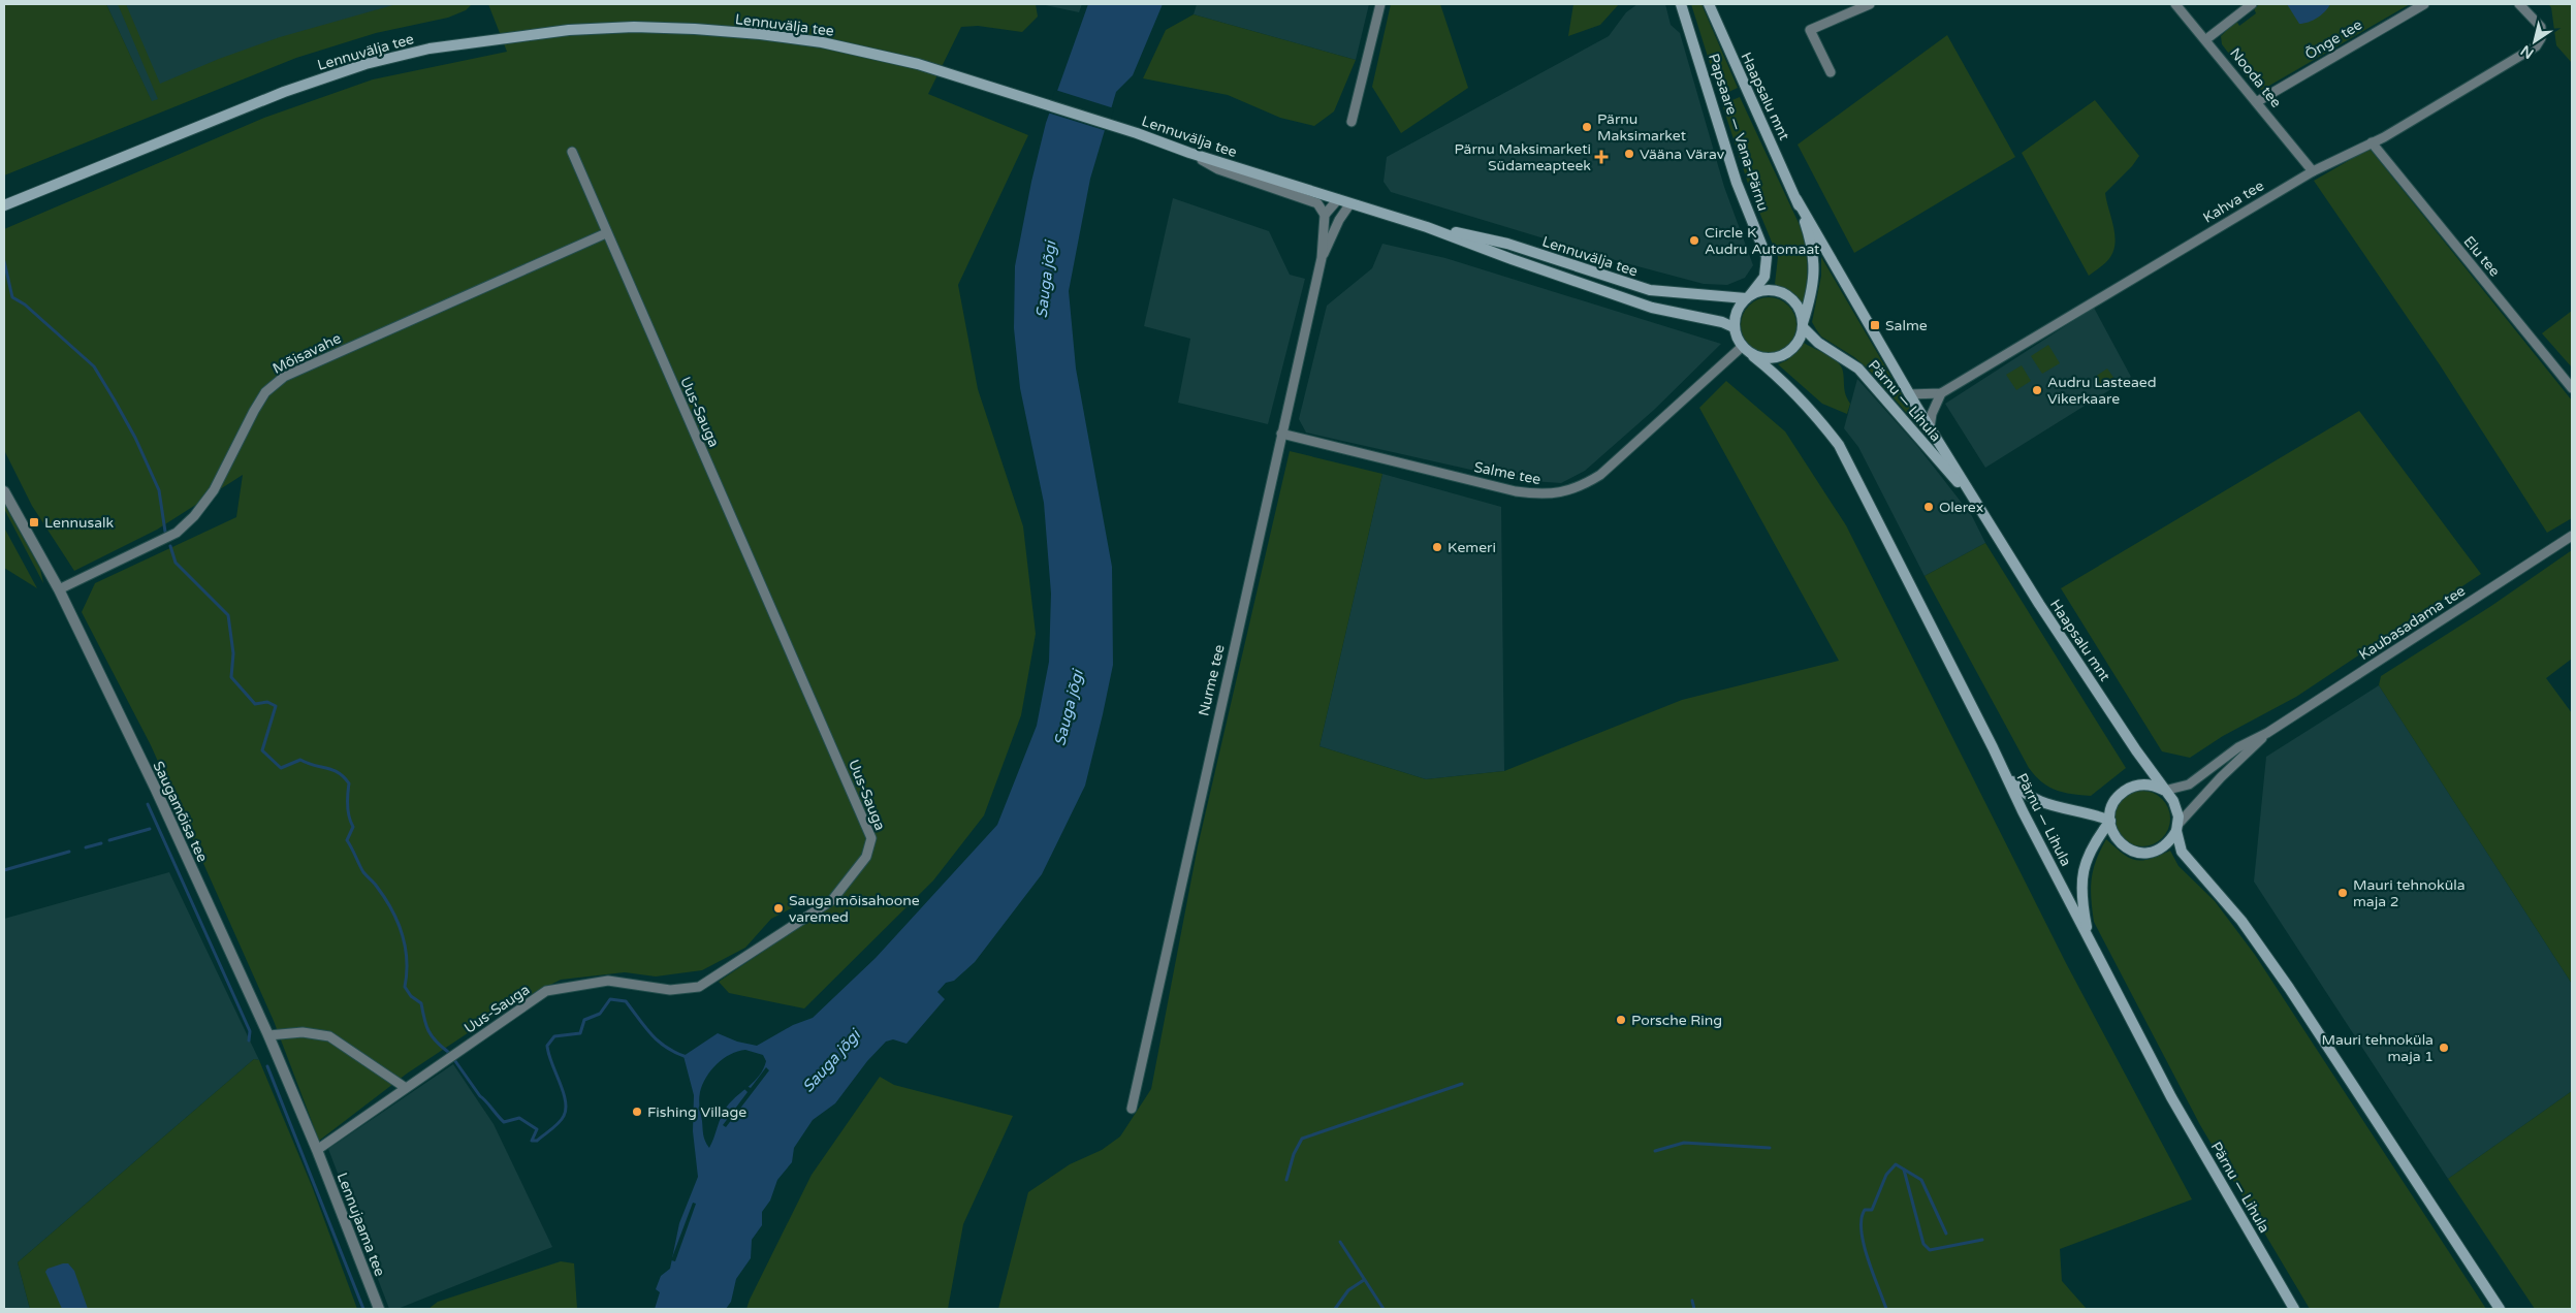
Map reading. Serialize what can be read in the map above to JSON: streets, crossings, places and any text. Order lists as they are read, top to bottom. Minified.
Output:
{"streets":{"main road":["Lennuvälja tee","Haapsalu mnt","Papsaare — Vana-Pärnu","Pärnu — Lihula"],"street":["Õnge tee","Nooda tee","Kahva tee","Elu tee","Mõisavahe","Uus-Sauga","Salme tee","Kaubasadama tee","Nurme tee","Saugamõisa tee","Lennujaama tee"]},"crossings":[["Lennuvälja tee","Papsaare — Vana-Pärnu"],["Lennuvälja tee","Pärnu — Lihula"],["Lennuvälja tee","Salme tee"],["Lennuvälja tee","Nurme tee"],["Õnge tee","Nooda tee"],["Nooda tee","Kahva tee"],["Haapsalu mnt","Pärnu — Lihula"],["Haapsalu mnt","Kaubasadama tee"],["Papsaare — Vana-Pärnu","Pärnu — Lihula"],["Papsaare — Vana-Pärnu","Salme tee"],["Kahva tee","Elu tee"],["Mõisavahe","Uus-Sauga"],["Mõisavahe","Saugamõisa tee"],["Pärnu — Lihula","Salme tee"],["Uus-Sauga","Saugamõisa tee"],["Uus-Sauga","Lennujaama tee"],["Salme tee","Nurme tee"],["Saugamõisa tee","Lennujaama tee"]],"water":["Sauga jõgi"],"places":{"other":["Pärnu Maksimarket","Vääna Värav","Circle K Audru Automaat","Audru Lasteaed Vikerkaare","Olerex","Kemeri","Mauri tehnoküla maja 2","Sauga mõisahoone varemed","Porsche Ring","Mauri tehnoküla maja 1","Fishing Village"],"health":["Pärnu Maksimarketi Südameapteek"],"transit":["Salme","Lennusalk"]},"north":"bottom left"}
